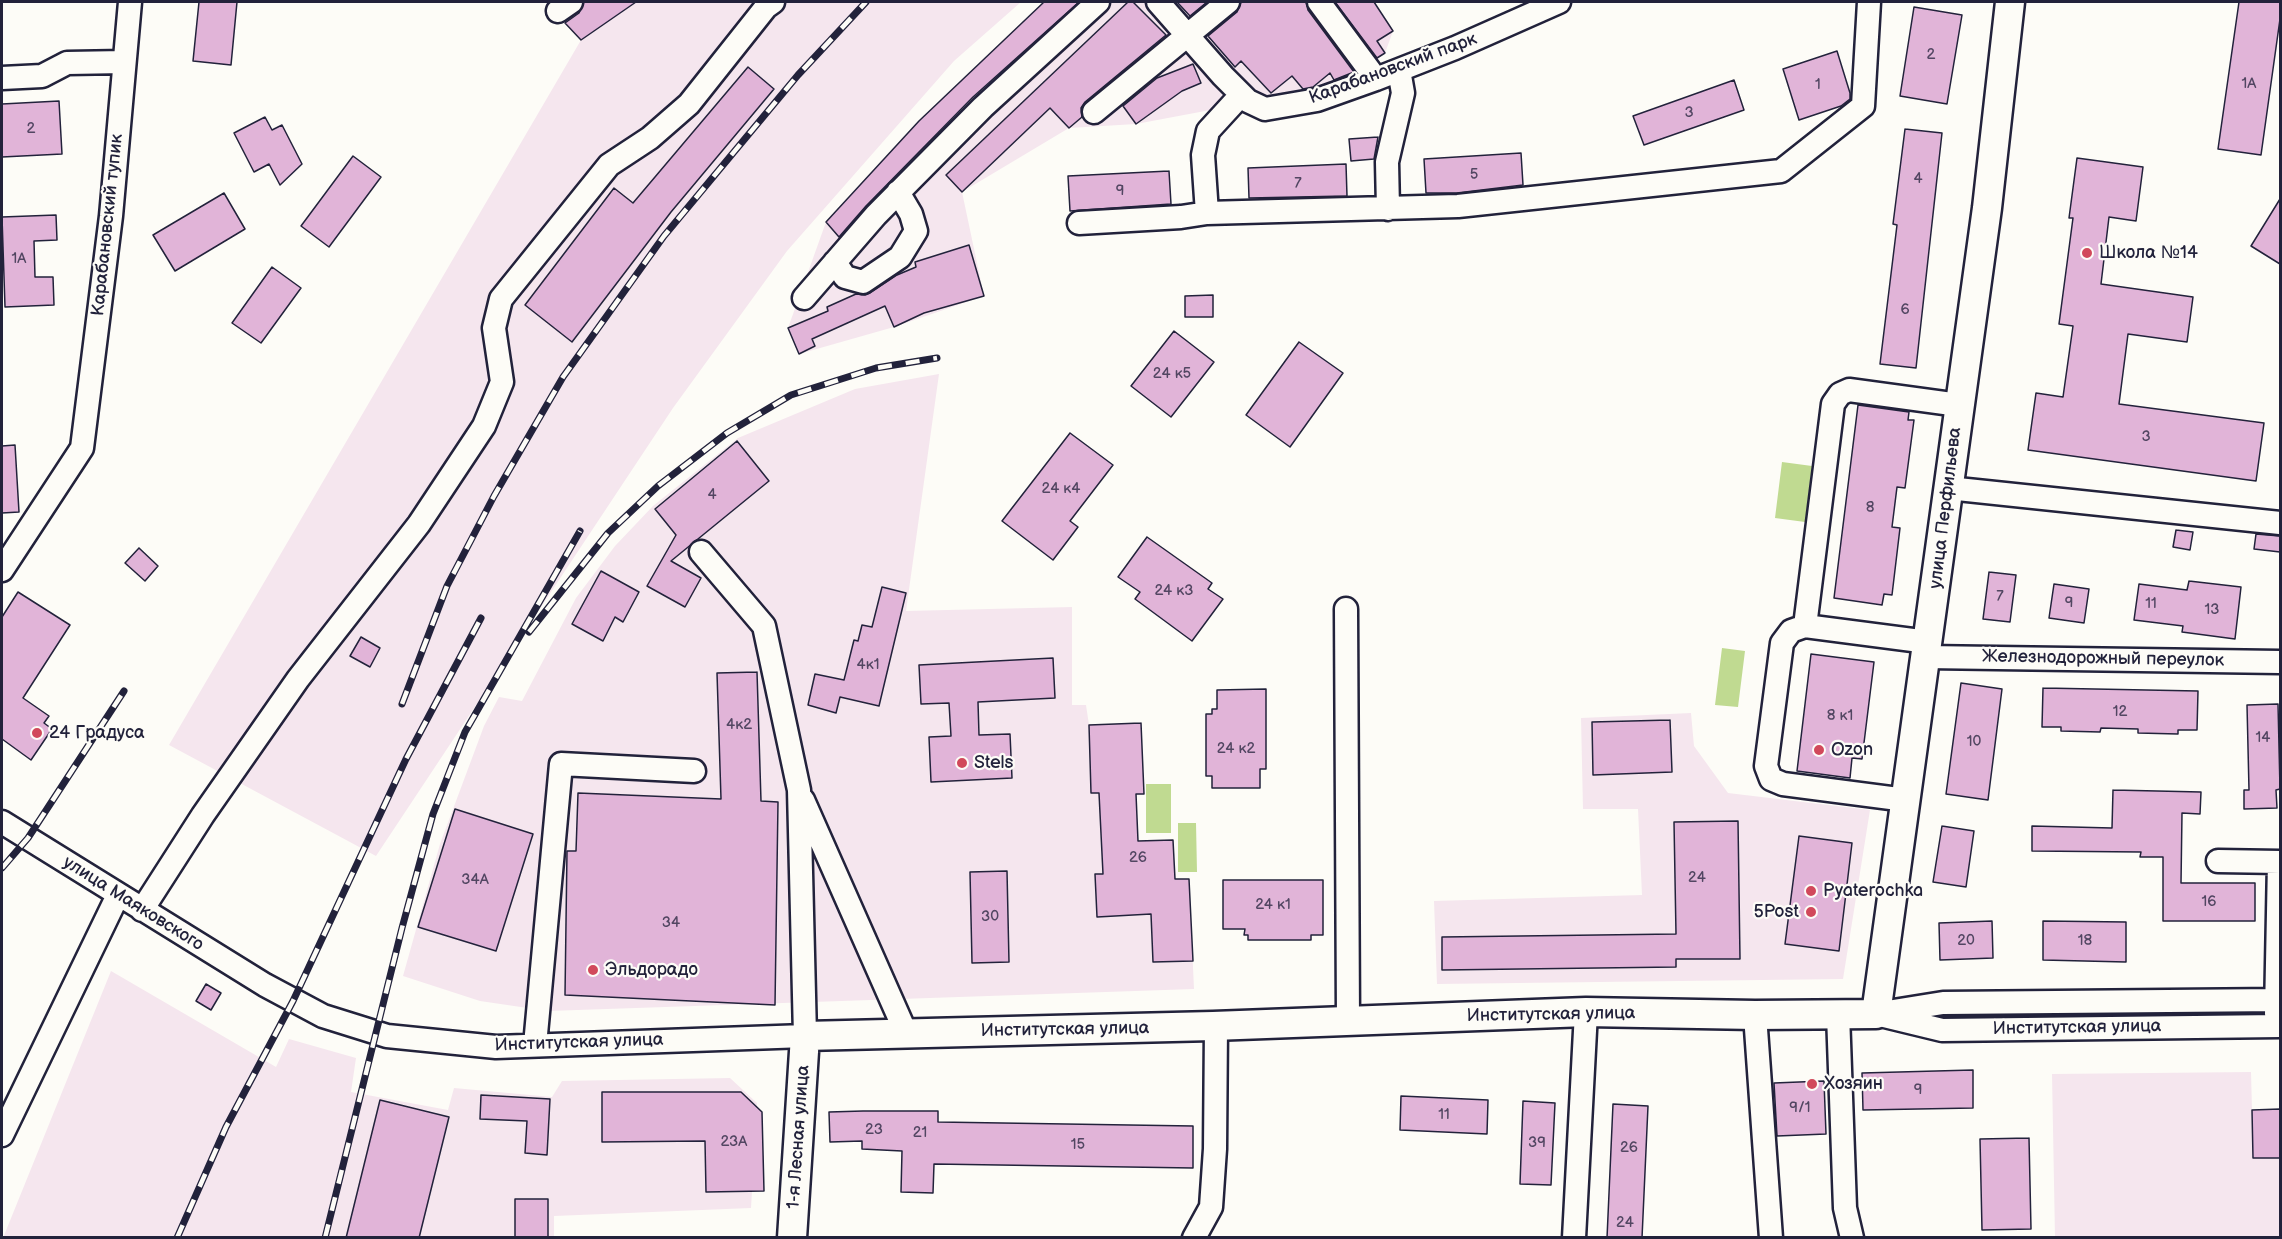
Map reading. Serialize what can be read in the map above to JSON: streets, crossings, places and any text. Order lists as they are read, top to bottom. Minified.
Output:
{"streets":{"main road":["улица Перфильева","Институтская улица","1-я Лесная улица"],"street":["Карабановский парк","Карабановский тупик","Железнодорожный переулок","улица Маяковского"]},"crossings":[["улица Перфильева","Железнодорожный переулок"],["улица Перфильева","Институтская улица"],["улица Маяковского","Институтская улица"],["Институтская улица","1-я Лесная улица"]],"places":["Школа №14","24 Градуса","Ozon","Stels","Pyaterochka","5Post","Эльдорадо","Хозяин"],"house_numbers":["2","1А","1","3","2","5","4","7","9","1А","6","24 к5","3","24 к4","4","8","24 к3","7","9","11","13","4к1","12","8 к1","4к2","14","10","24 к2","26","24","34А","16","24 к1","30","34","20","18","9","9/1","11","23","21","23А","39","15","26","24"]}
